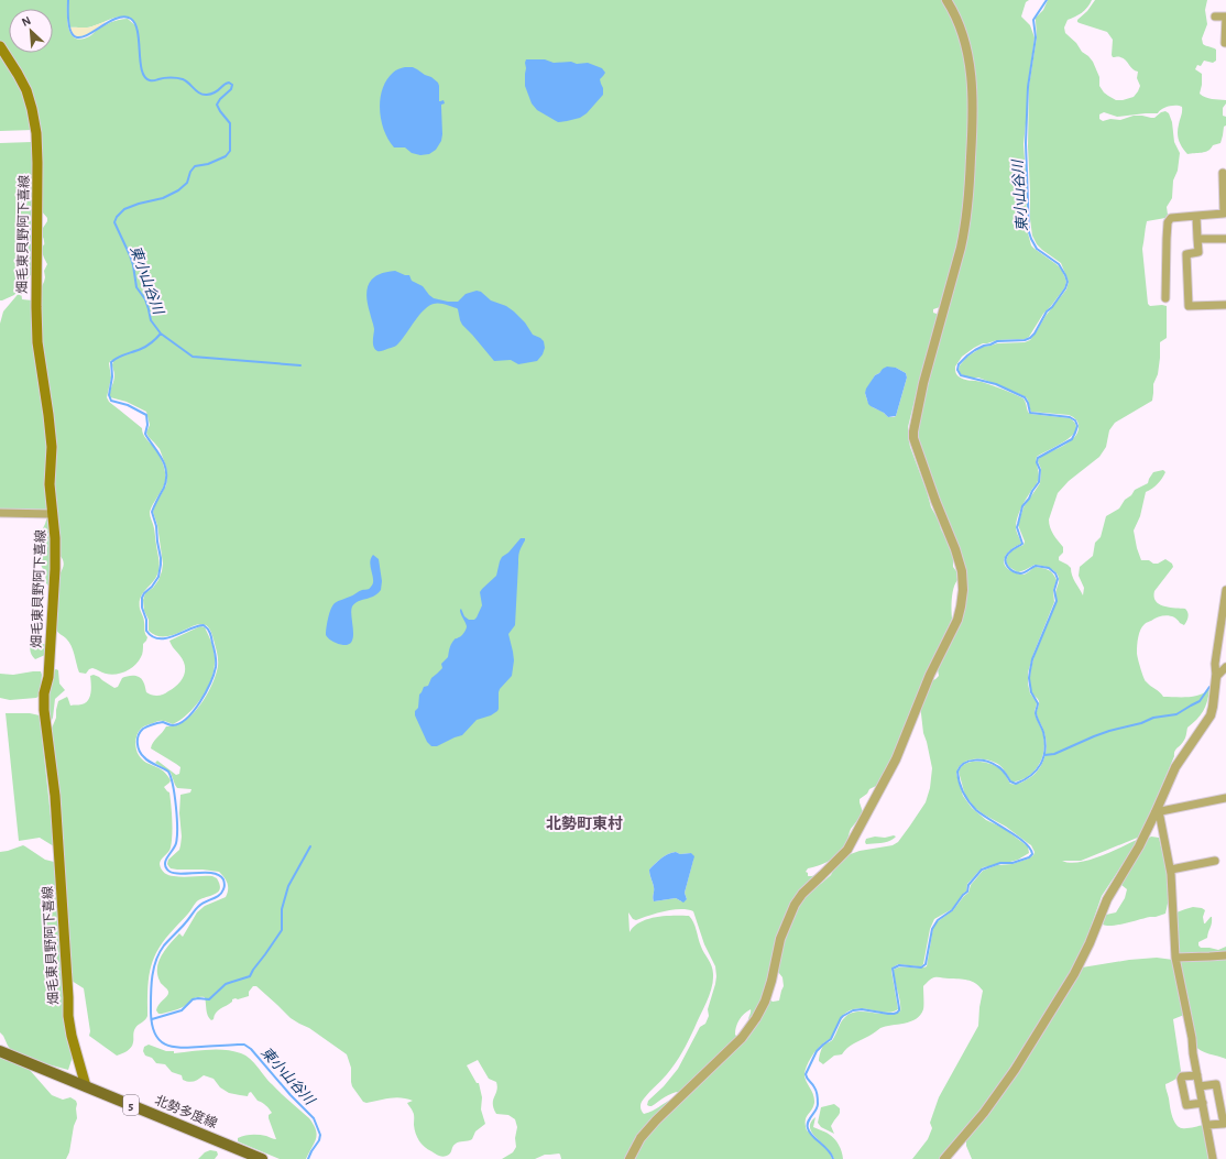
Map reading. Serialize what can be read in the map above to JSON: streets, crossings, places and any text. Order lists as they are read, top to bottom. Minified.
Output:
{"streets":{"main road":["畑毛東貝野阿下喜線","5","北勢多度線"]},"crossings":[["畑毛東貝野阿下喜線","北勢多度線"]],"districts":["北勢町東村"],"water":["東小山谷川"],"north":"top left"}
